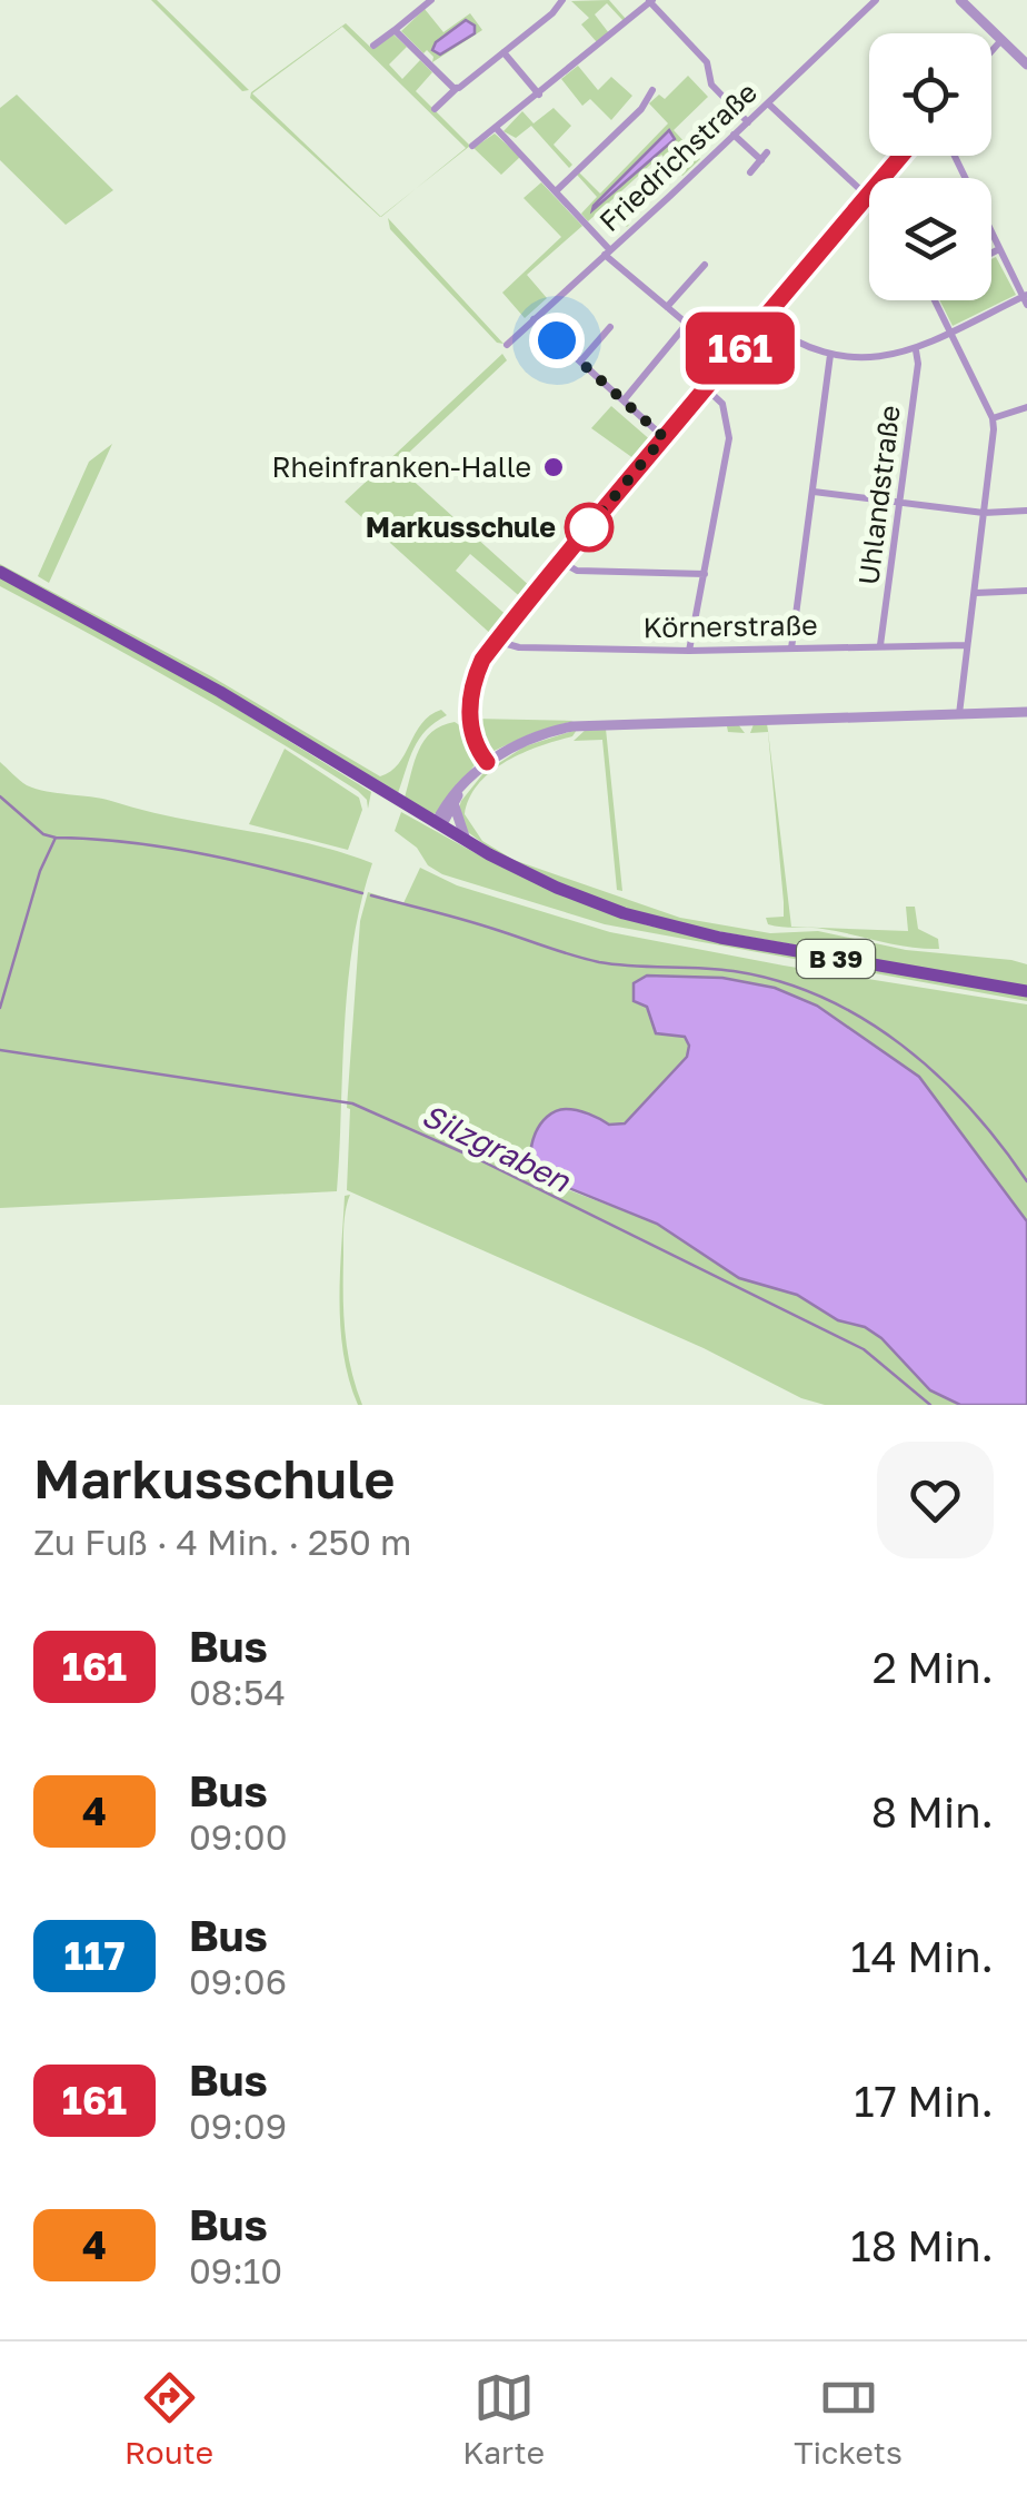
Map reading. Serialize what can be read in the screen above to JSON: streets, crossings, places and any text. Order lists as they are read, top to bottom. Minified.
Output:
{"streets":{"main road":["B 39"],"street":["Friedrichstraße","Uhlandstraße","Körnerstraße"]},"crossings":[["Uhlandstraße","Körnerstraße"]],"water":["Silzgraben"],"places":["Rheinfranken-Halle","Markusschule"],"lines":["bus line 161"],"page":{"on_map":"161","heading":["Markusschule","Zu Fuß · 4 Min. · 250 m"],"list":[{"mark":"161","name":"Bus","note":"08:54","value":"2 Min."},{"mark":"4","name":"Bus","note":"09:00","value":"8 Min."},{"mark":"117","name":"Bus","note":"09:06","value":"14 Min."},{"mark":"161","name":"Bus","note":"09:09","value":"17 Min."},{"mark":"4","name":"Bus","note":"09:10","value":"18 Min."}],"tabs":["Route","Karte","Tickets"]}}
